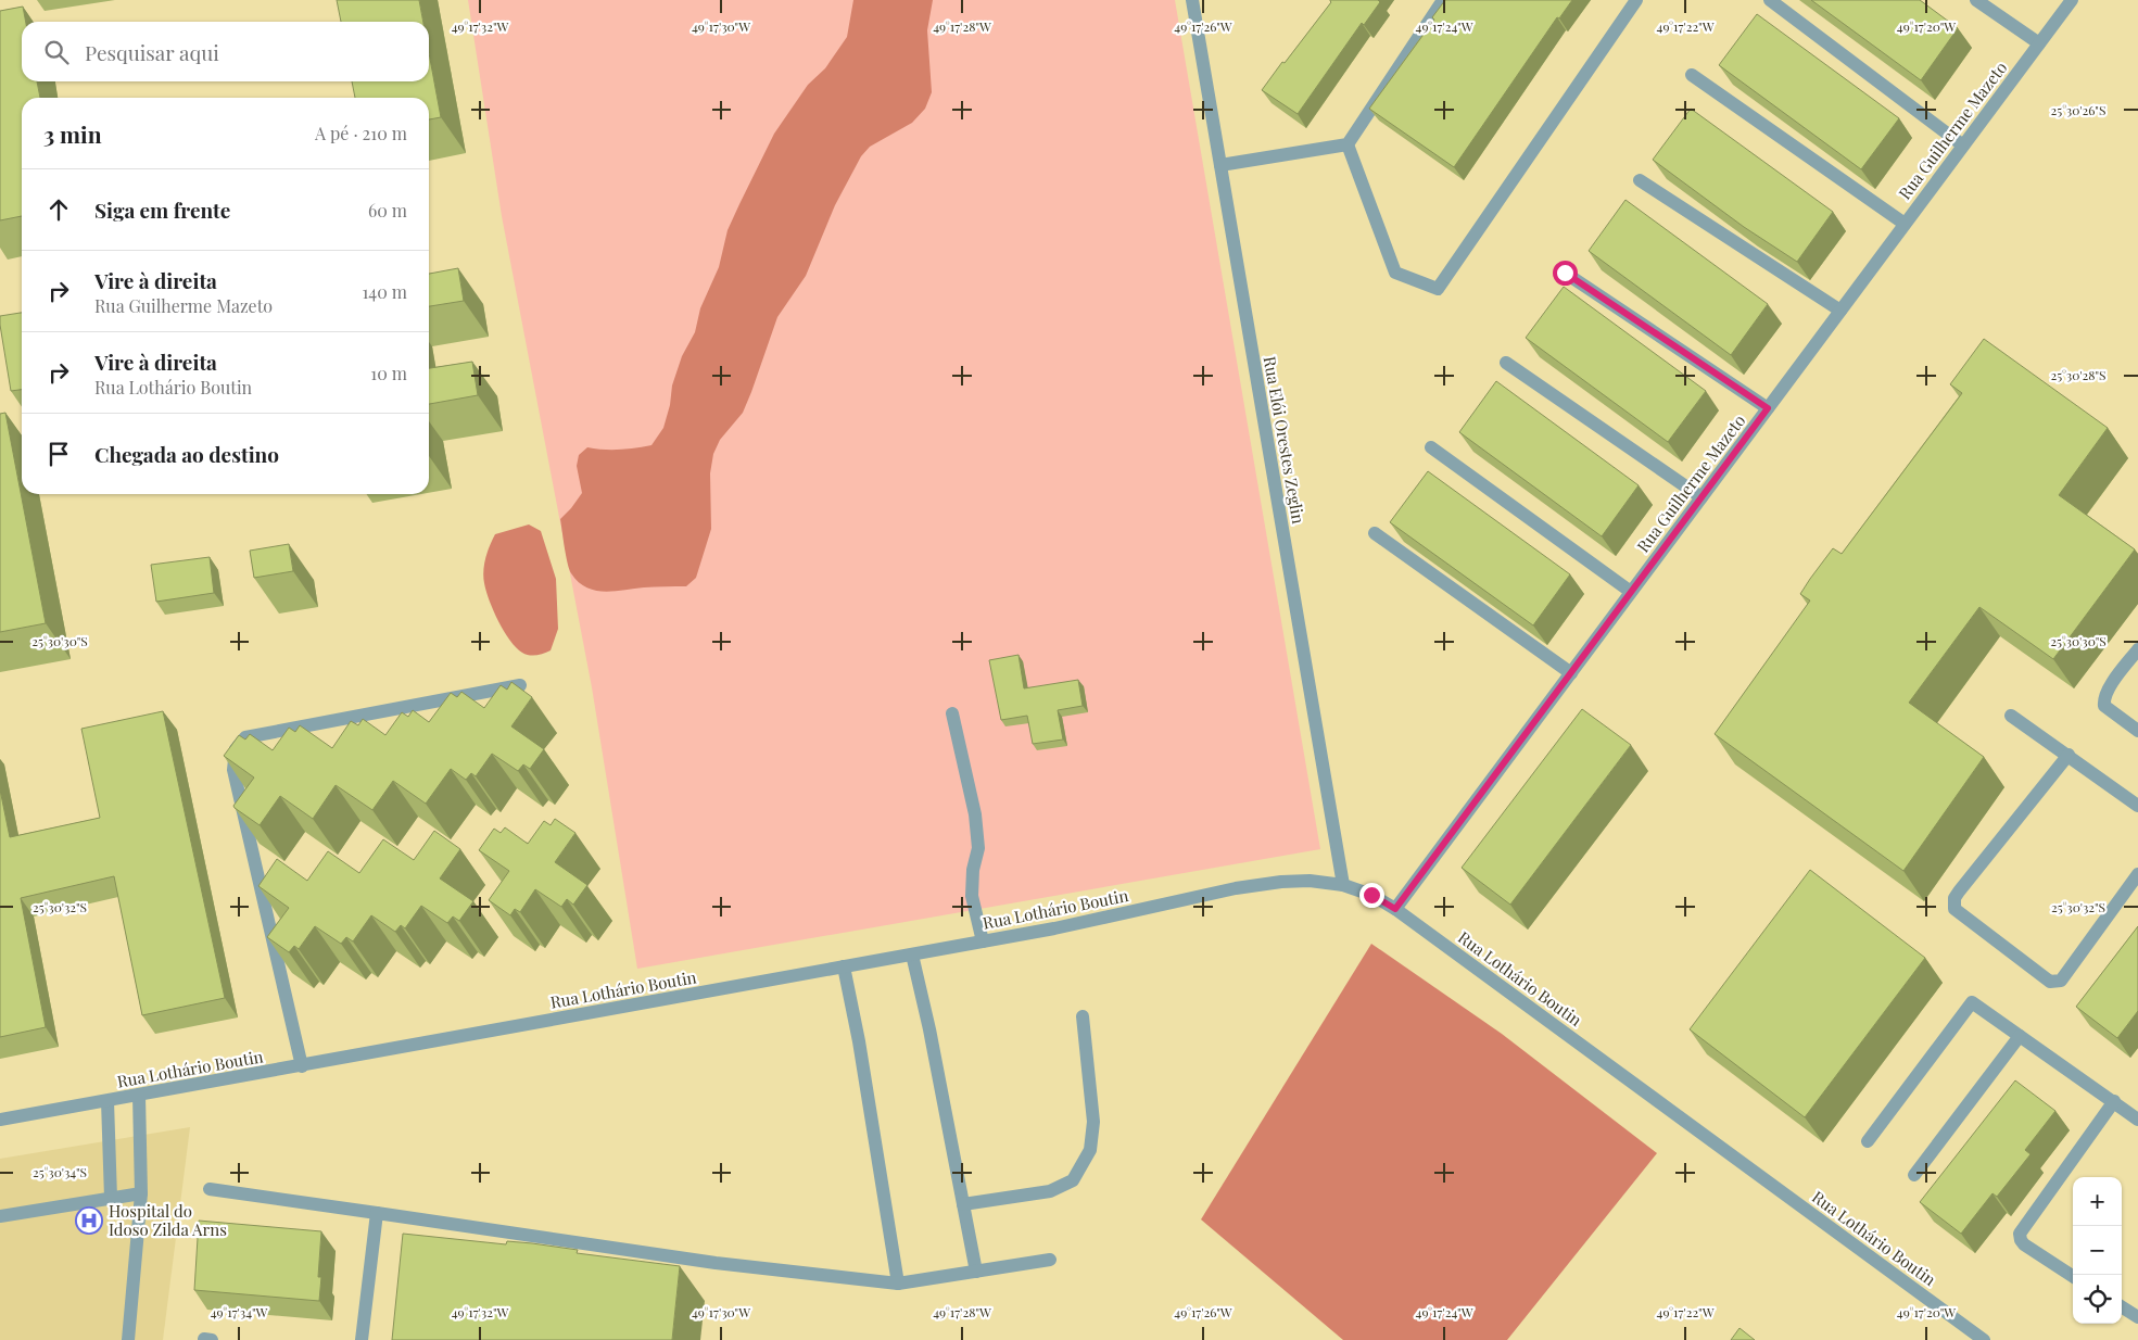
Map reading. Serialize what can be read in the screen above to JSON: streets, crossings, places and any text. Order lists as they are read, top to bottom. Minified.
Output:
{"streets":{"street":["Rua Guilherme Mazeto","Rua Elói Orestes Zeglin","Rua Lothário Boutin"]},"crossings":[["Rua Guilherme Mazeto","Rua Lothário Boutin"],["Rua Elói Orestes Zeglin","Rua Lothário Boutin"]],"places":{"hospital":["Hospital do Idoso Zilda Arns"]},"page":{"search":"Pesquisar aqui","heading":["3 min","A pé · 210 m"],"list":[["Siga em frente","60 m"],["Vire à direita","Rua Guilherme Mazeto","140 m"],["Vire à direita","Rua Lothário Boutin","10 m"],"Chegada ao destino"],"map_buttons":["+","−"]},"coordinates":["49°17'32\"W","49°17'30\"W","49°17'28\"W","49°17'26\"W","49°17'24\"W","49°17'22\"W","49°17'20\"W","25°30'26\"S","25°30'28\"S","25°30'30\"S","25°30'32\"S","25°30'34\"S","49°17'34\"W"]}
